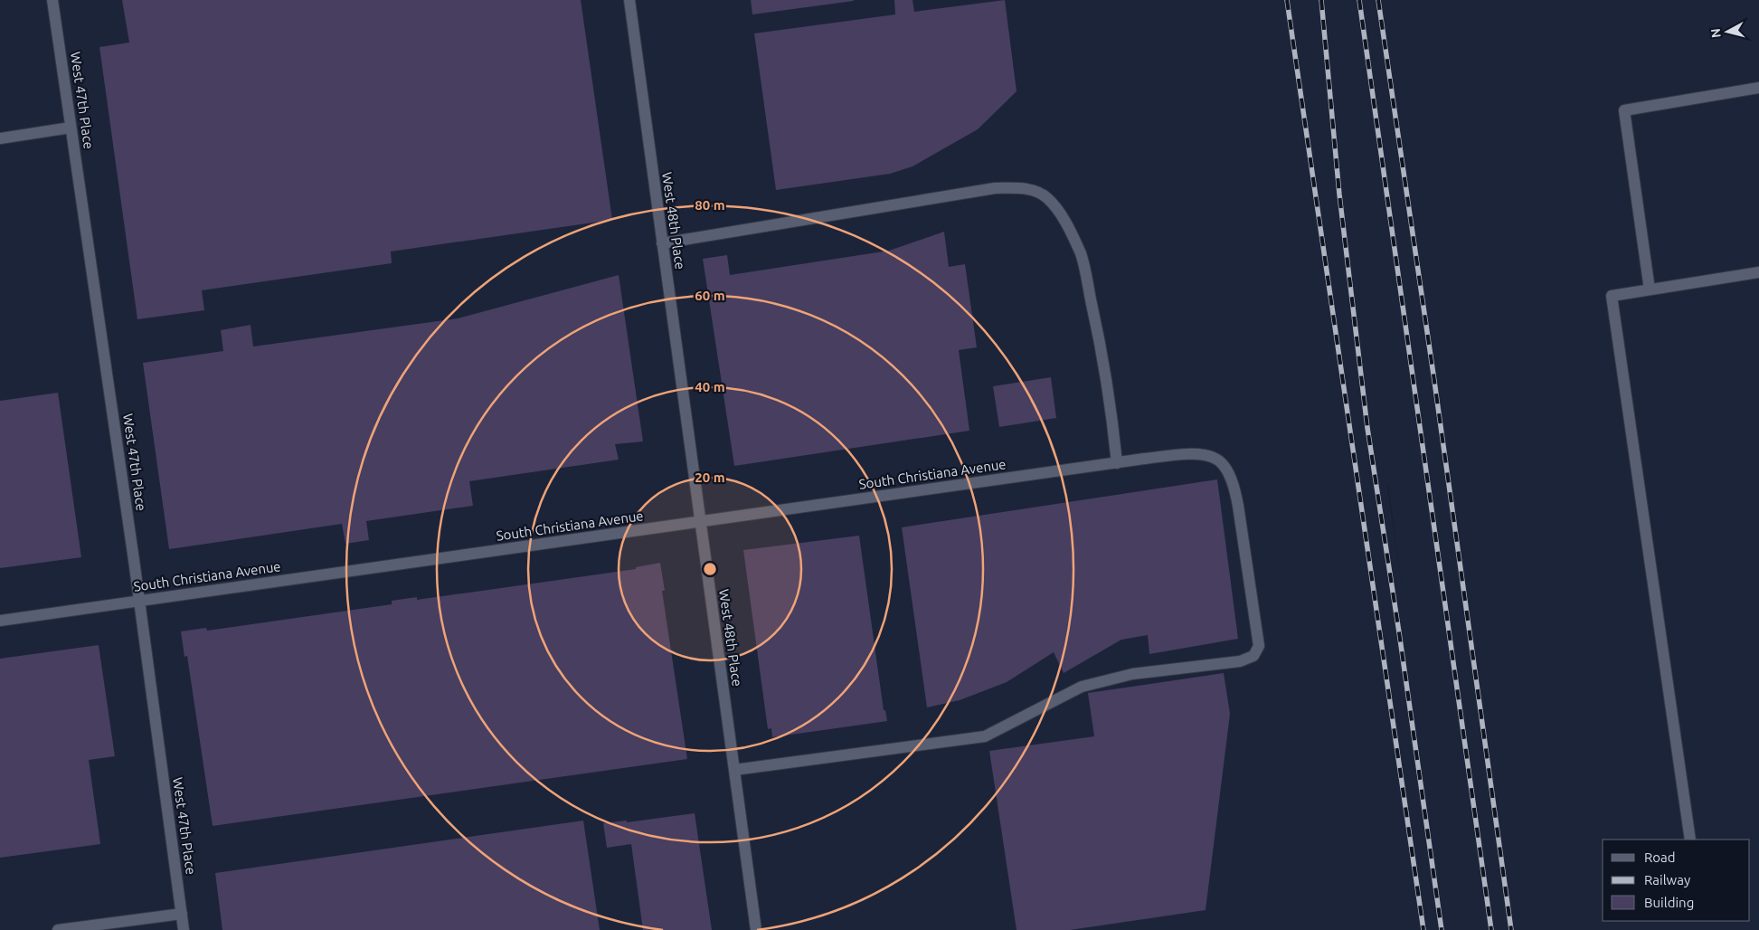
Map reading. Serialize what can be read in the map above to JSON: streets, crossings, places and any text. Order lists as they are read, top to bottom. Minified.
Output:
{"streets":{"street":["West 47th Place","West 48th Place","South Christiana Avenue"]},"crossings":[["West 47th Place","South Christiana Avenue"],["West 48th Place","South Christiana Avenue"]],"legend":["Road","Railway","Building"],"north":"left","rings":["80 m","60 m","40 m","20 m"]}
